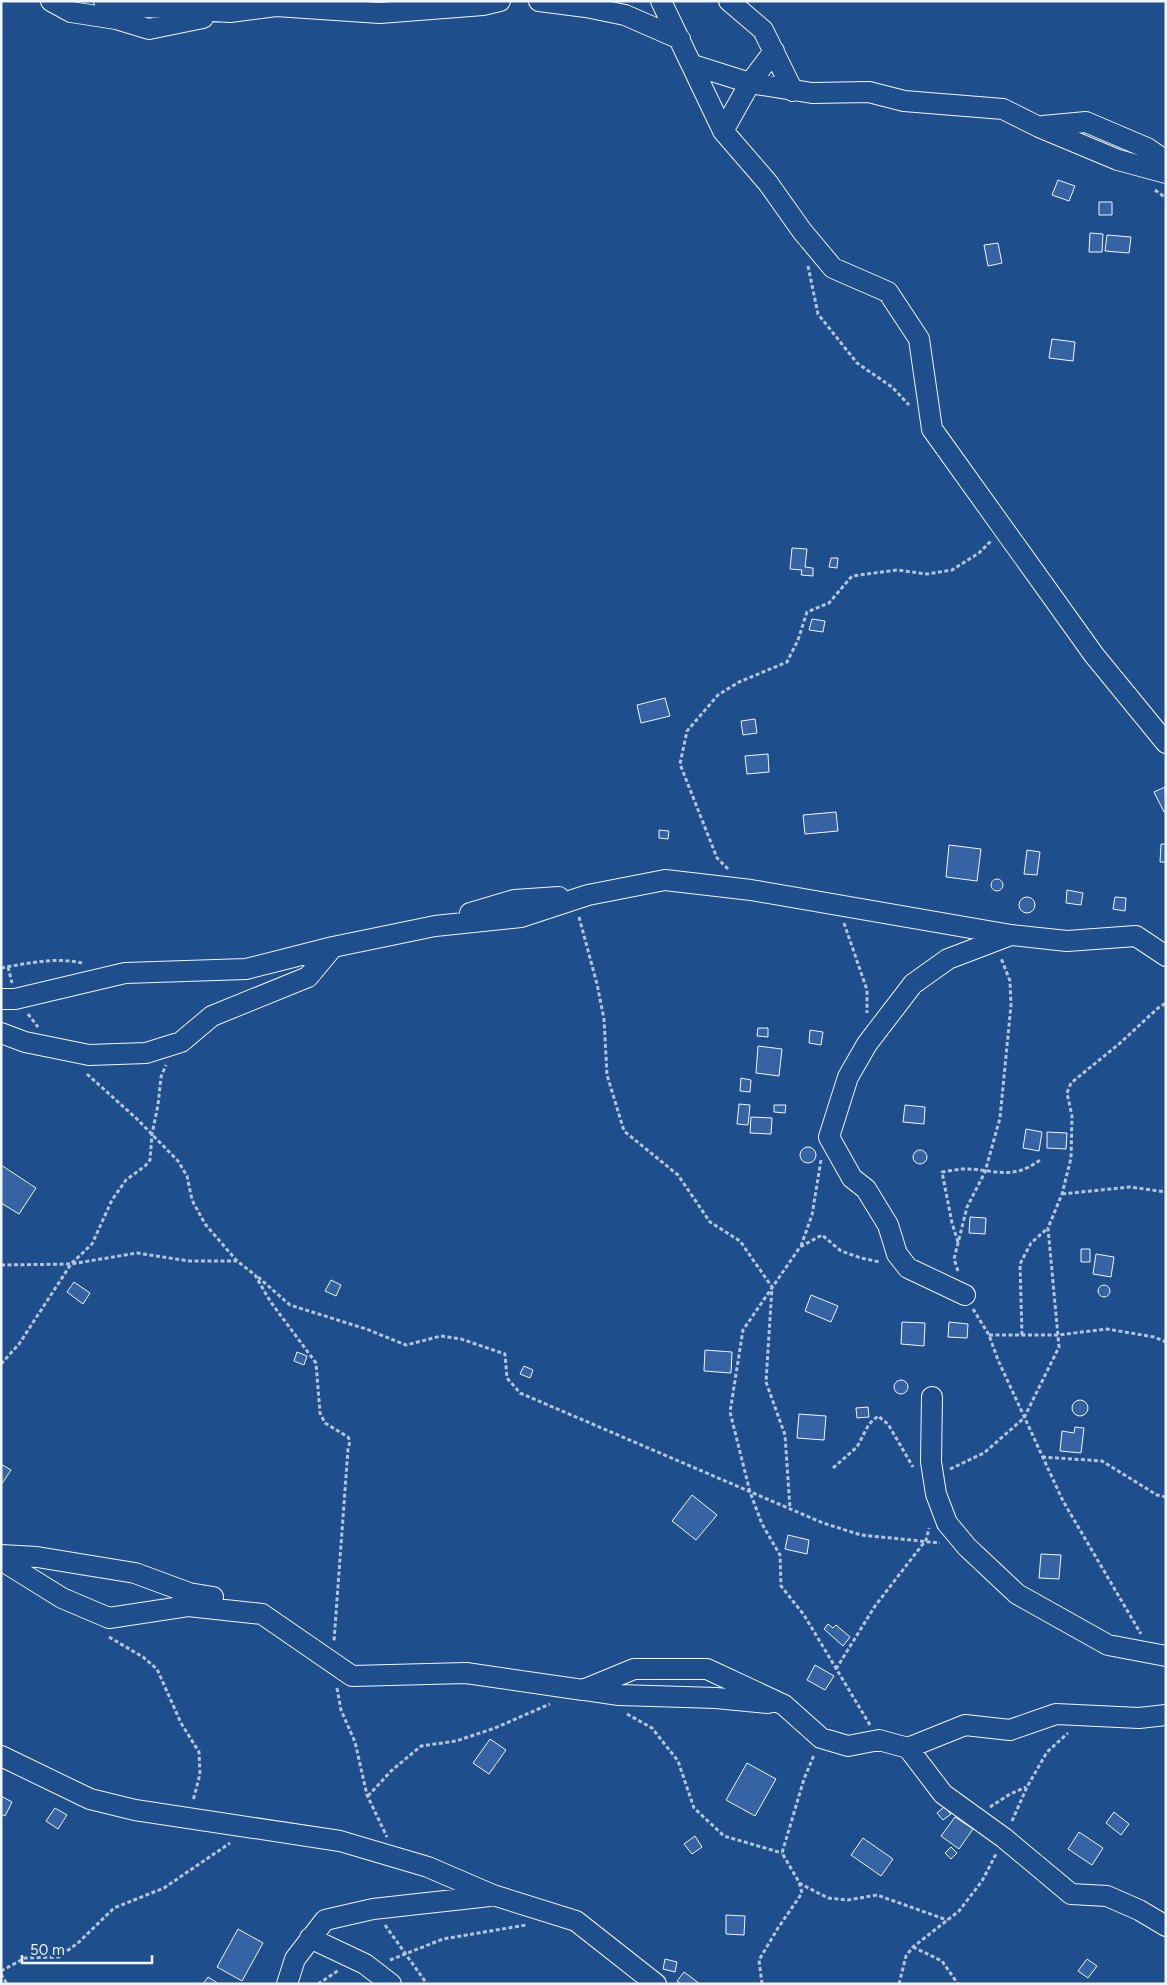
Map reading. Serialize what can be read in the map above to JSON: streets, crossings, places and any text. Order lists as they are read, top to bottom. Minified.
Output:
{"scale_bar":"50 m"}
